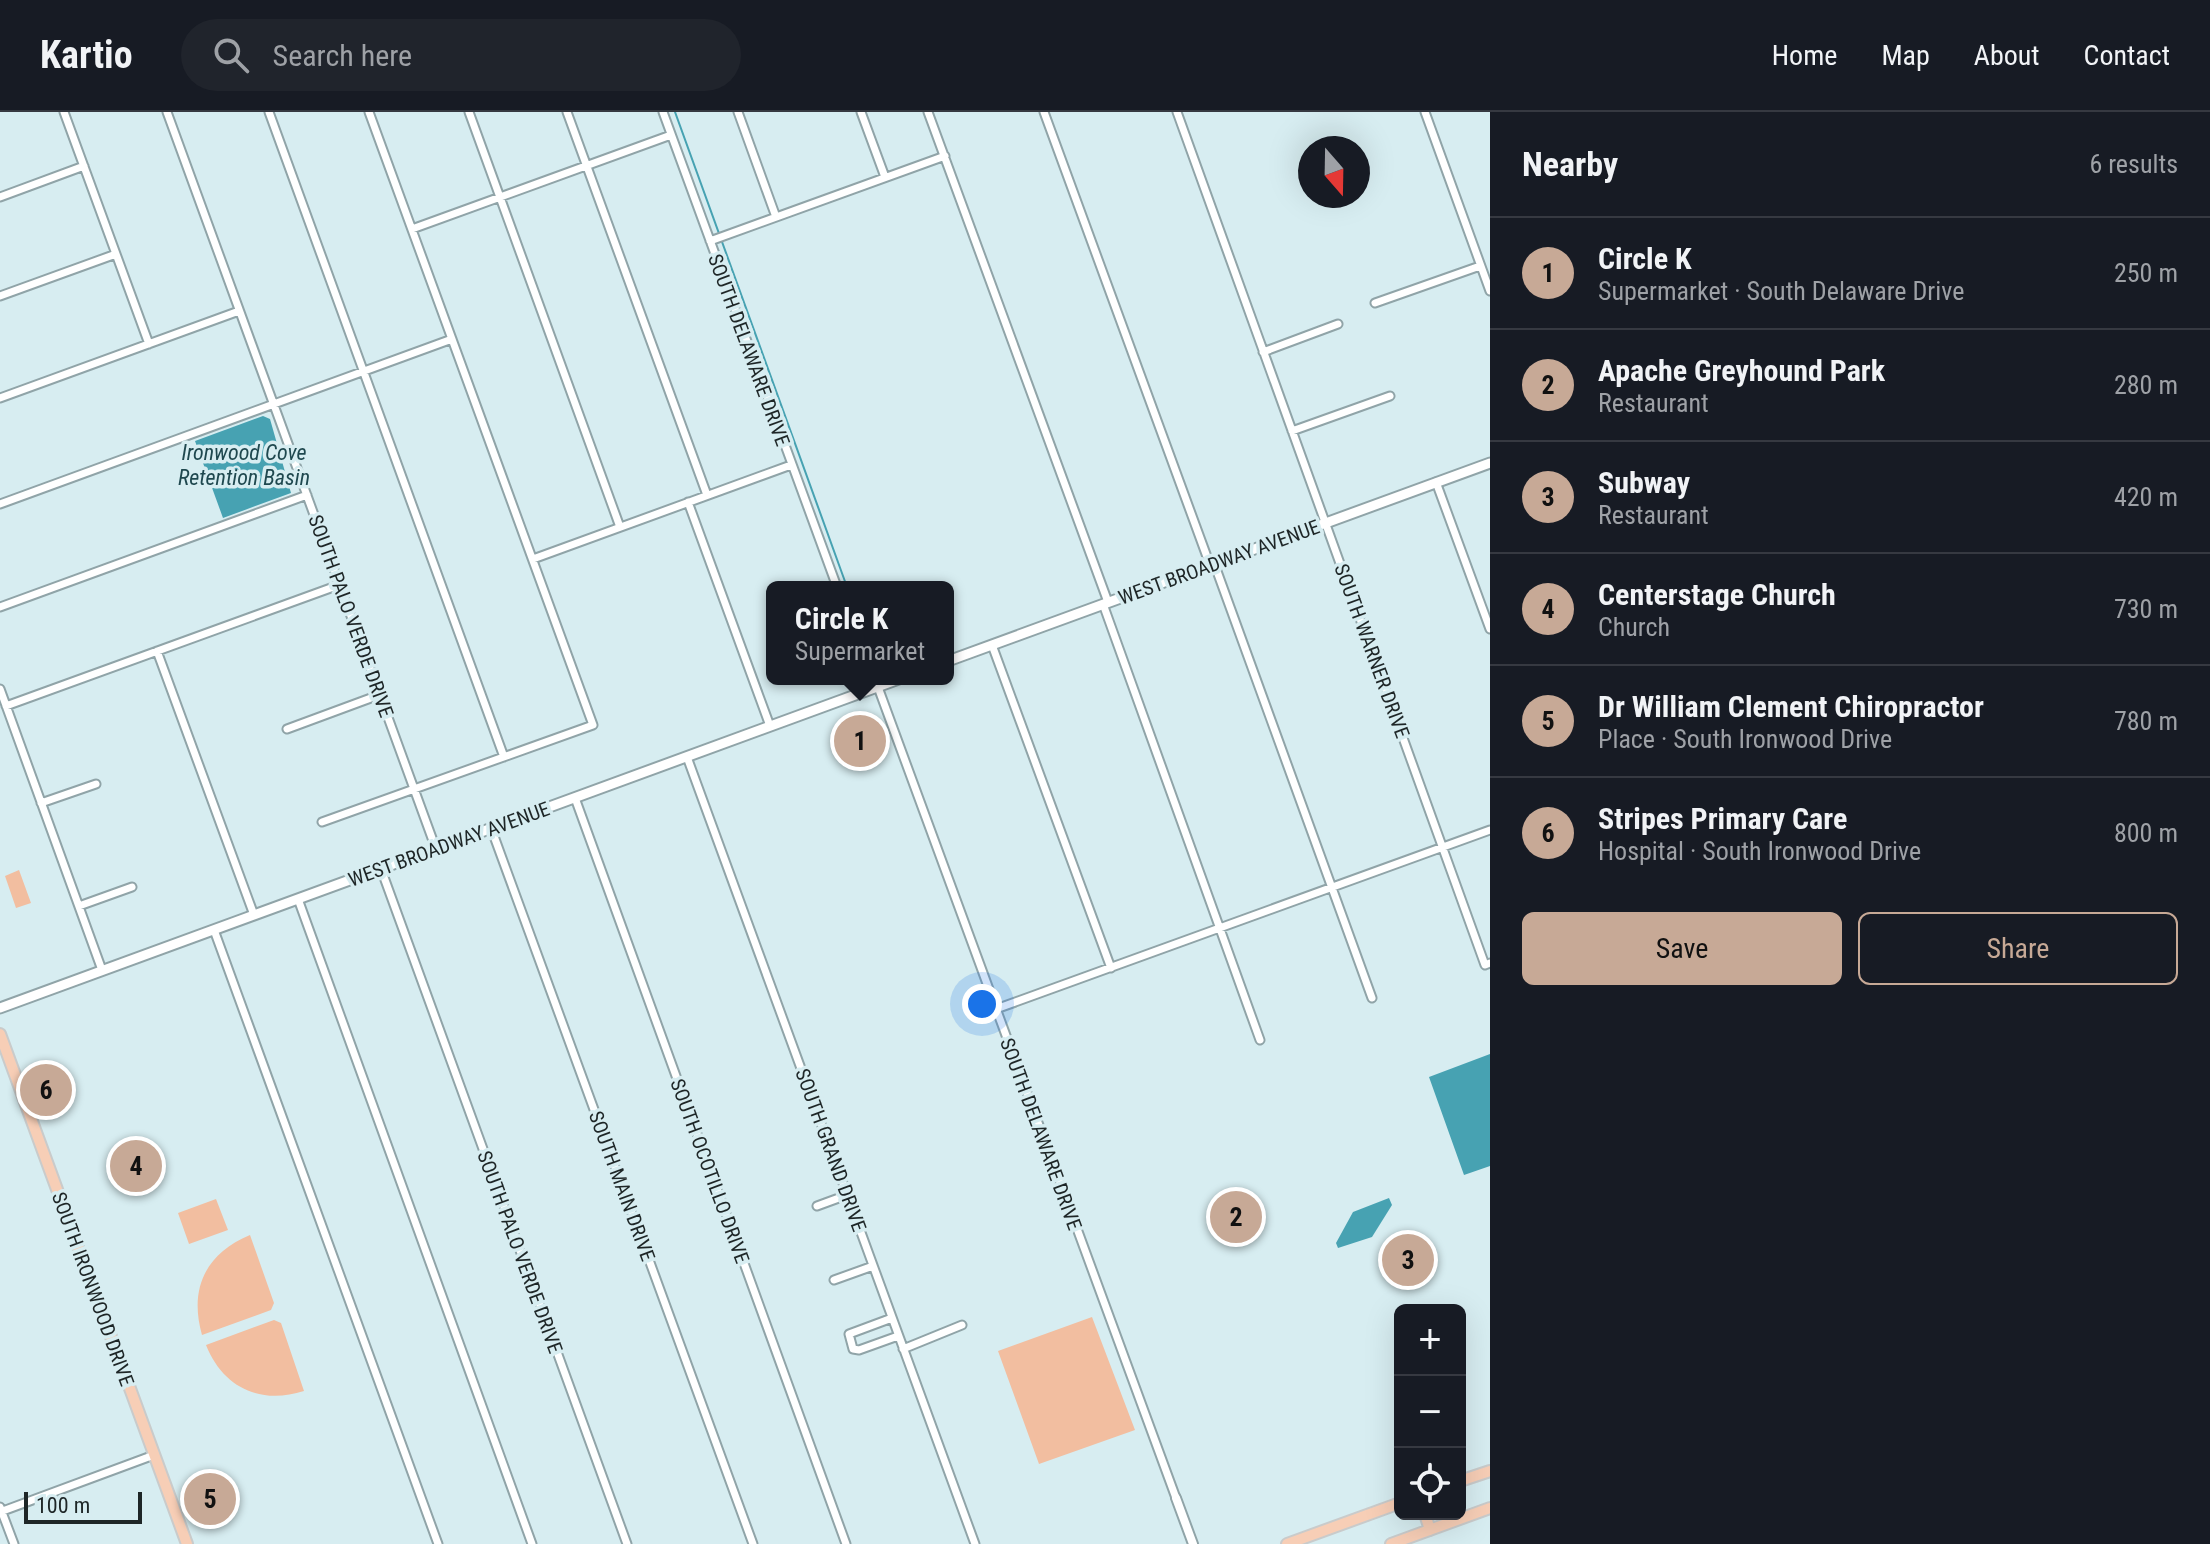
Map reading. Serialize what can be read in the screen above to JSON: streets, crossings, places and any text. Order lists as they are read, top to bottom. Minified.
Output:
{"streets":{"main road":["WEST BROADWAY AVENUE","SOUTH IRONWOOD DRIVE"],"street":["SOUTH DELAWARE DRIVE","SOUTH PALO VERDE DRIVE","SOUTH WARNER DRIVE","SOUTH GRAND DRIVE","SOUTH OCOTILLO DRIVE","SOUTH MAIN DRIVE"]},"crossings":[["WEST BROADWAY AVENUE","SOUTH PALO VERDE DRIVE"],["WEST BROADWAY AVENUE","SOUTH WARNER DRIVE"],["WEST BROADWAY AVENUE","SOUTH GRAND DRIVE"],["WEST BROADWAY AVENUE","SOUTH OCOTILLO DRIVE"],["WEST BROADWAY AVENUE","SOUTH MAIN DRIVE"]],"water":["Ironwood Cove Retention Basin"],"scale_bar":"100 m","north":"bottom","page":{"header":"Kartio","search":"Search here","nav":["Home","Map","About","Contact"],"heading":["Nearby","6 results"],"list":[{"mark":"1","name":"Circle K","note":"Supermarket · South Delaware Drive","value":"250 m"},{"mark":"2","name":"Apache Greyhound Park","note":"Restaurant","value":"280 m"},{"mark":"3","name":"Subway","note":"Restaurant","value":"420 m"},{"mark":"4","name":"Centerstage Church","note":"Church","value":"730 m"},{"mark":"5","name":"Dr William Clement Chiropractor","note":"Place · South Ironwood Drive","value":"780 m"},{"mark":"6","name":"Stripes Primary Care","note":"Hospital · South Ironwood Drive","value":"800 m"}],"popup":["Circle K","Supermarket"],"pins":["1","6","4","2","3","5"],"buttons":["Save","Share"],"map_buttons":["+","−"],"scale":"100 m"}}
